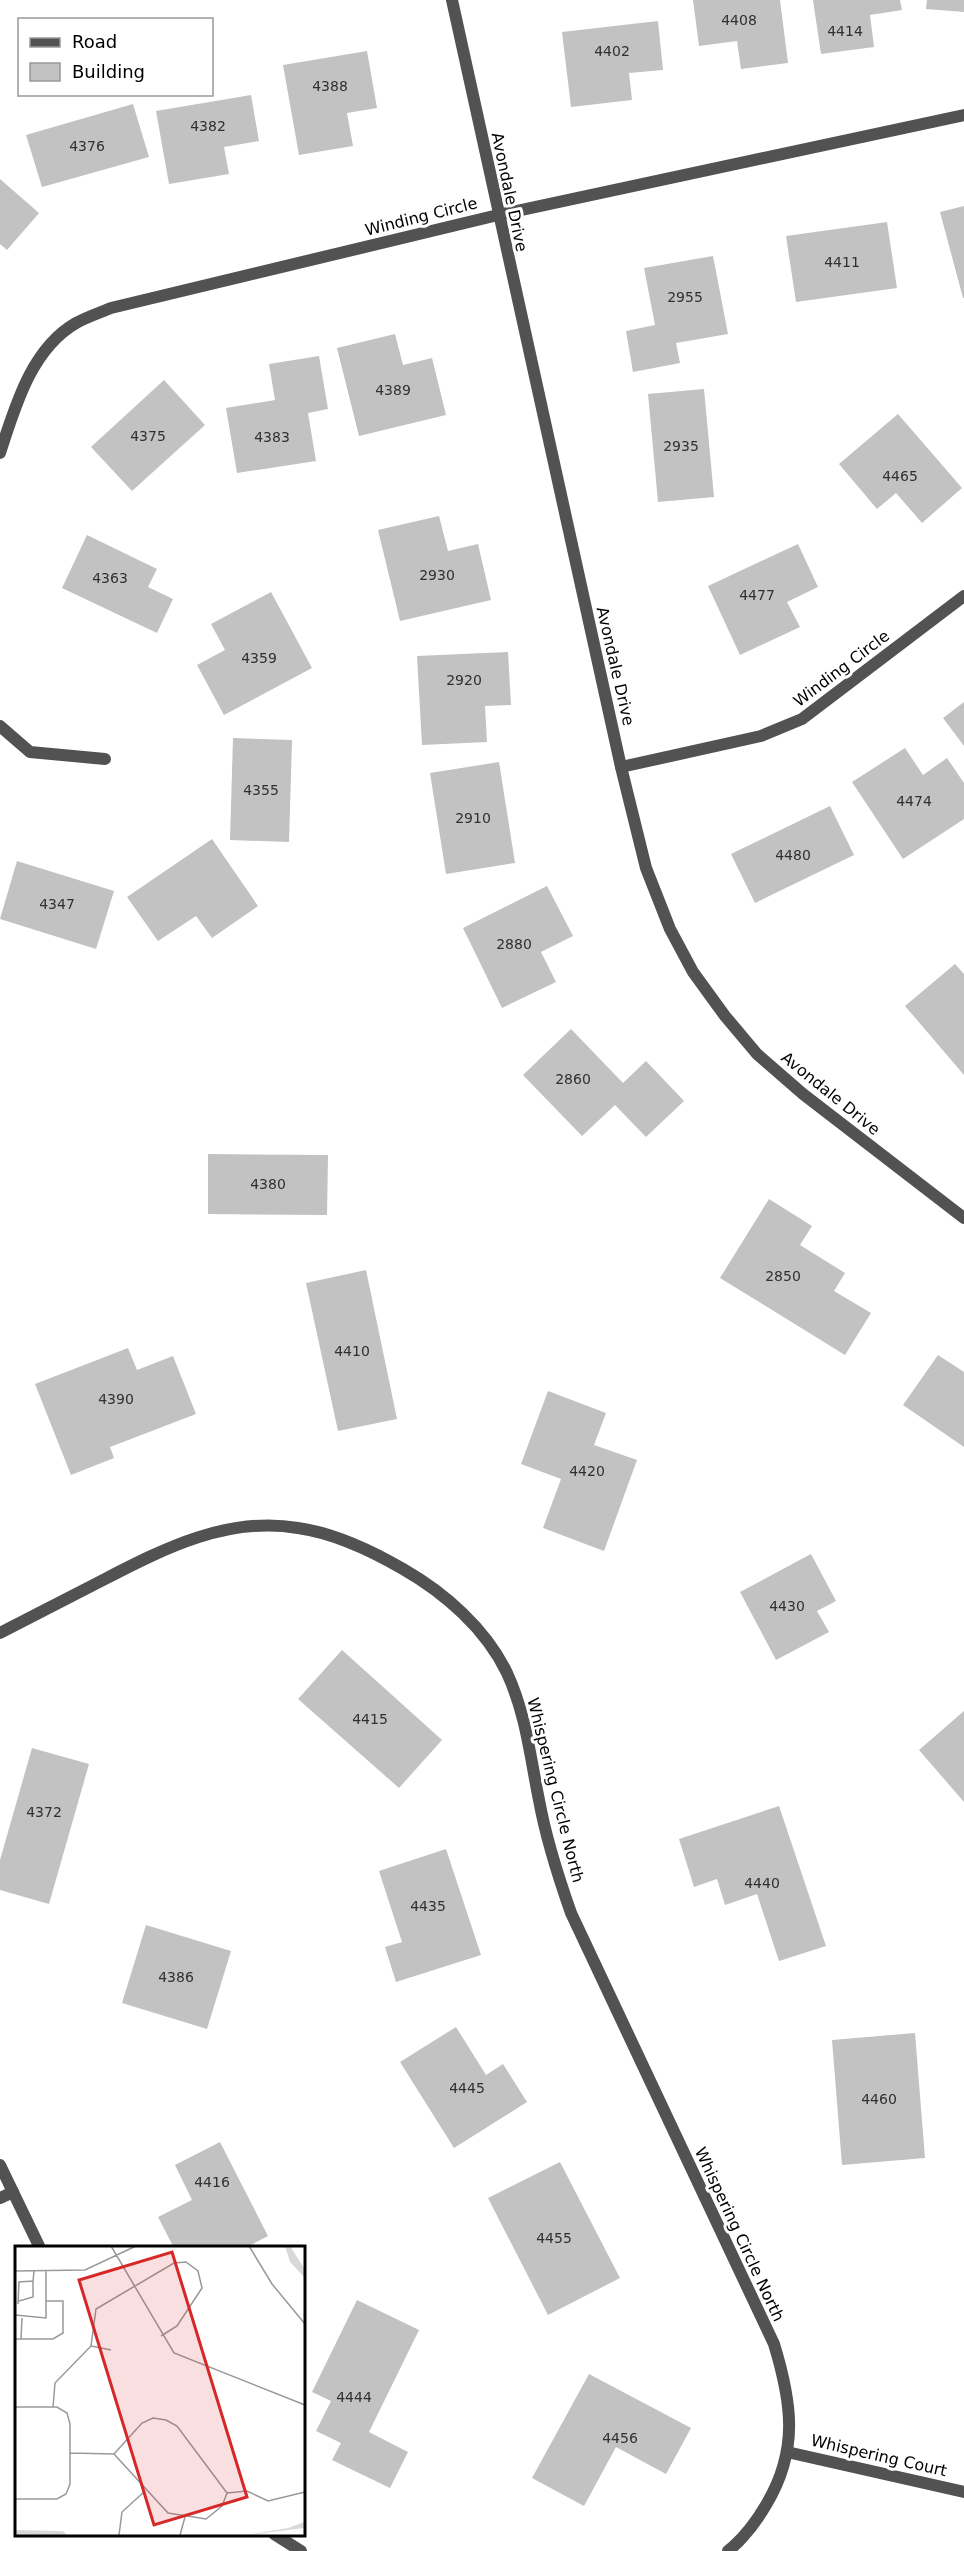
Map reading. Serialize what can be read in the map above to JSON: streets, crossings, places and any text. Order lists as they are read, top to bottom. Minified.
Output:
{"streets":{"street":["Avondale Drive","Winding Circle","Whispering Circle North","Whispering Court"]},"crossings":[["Avondale Drive","Winding Circle"],["Whispering Circle North","Whispering Court"]],"house_numbers":["4408","4414","4402","4388","4382","4376","4411","2955","4389","4375","4383","2935","4465","2930","4363","4477","4359","2920","4355","4474","2910","4480","4347","2880","2860","4380","2850","4410","4390","4420","4430","4415","4372","4440","4435","4386","4445","4460","4416","4455","4444","4456"],"legend":["Road","Building"]}
